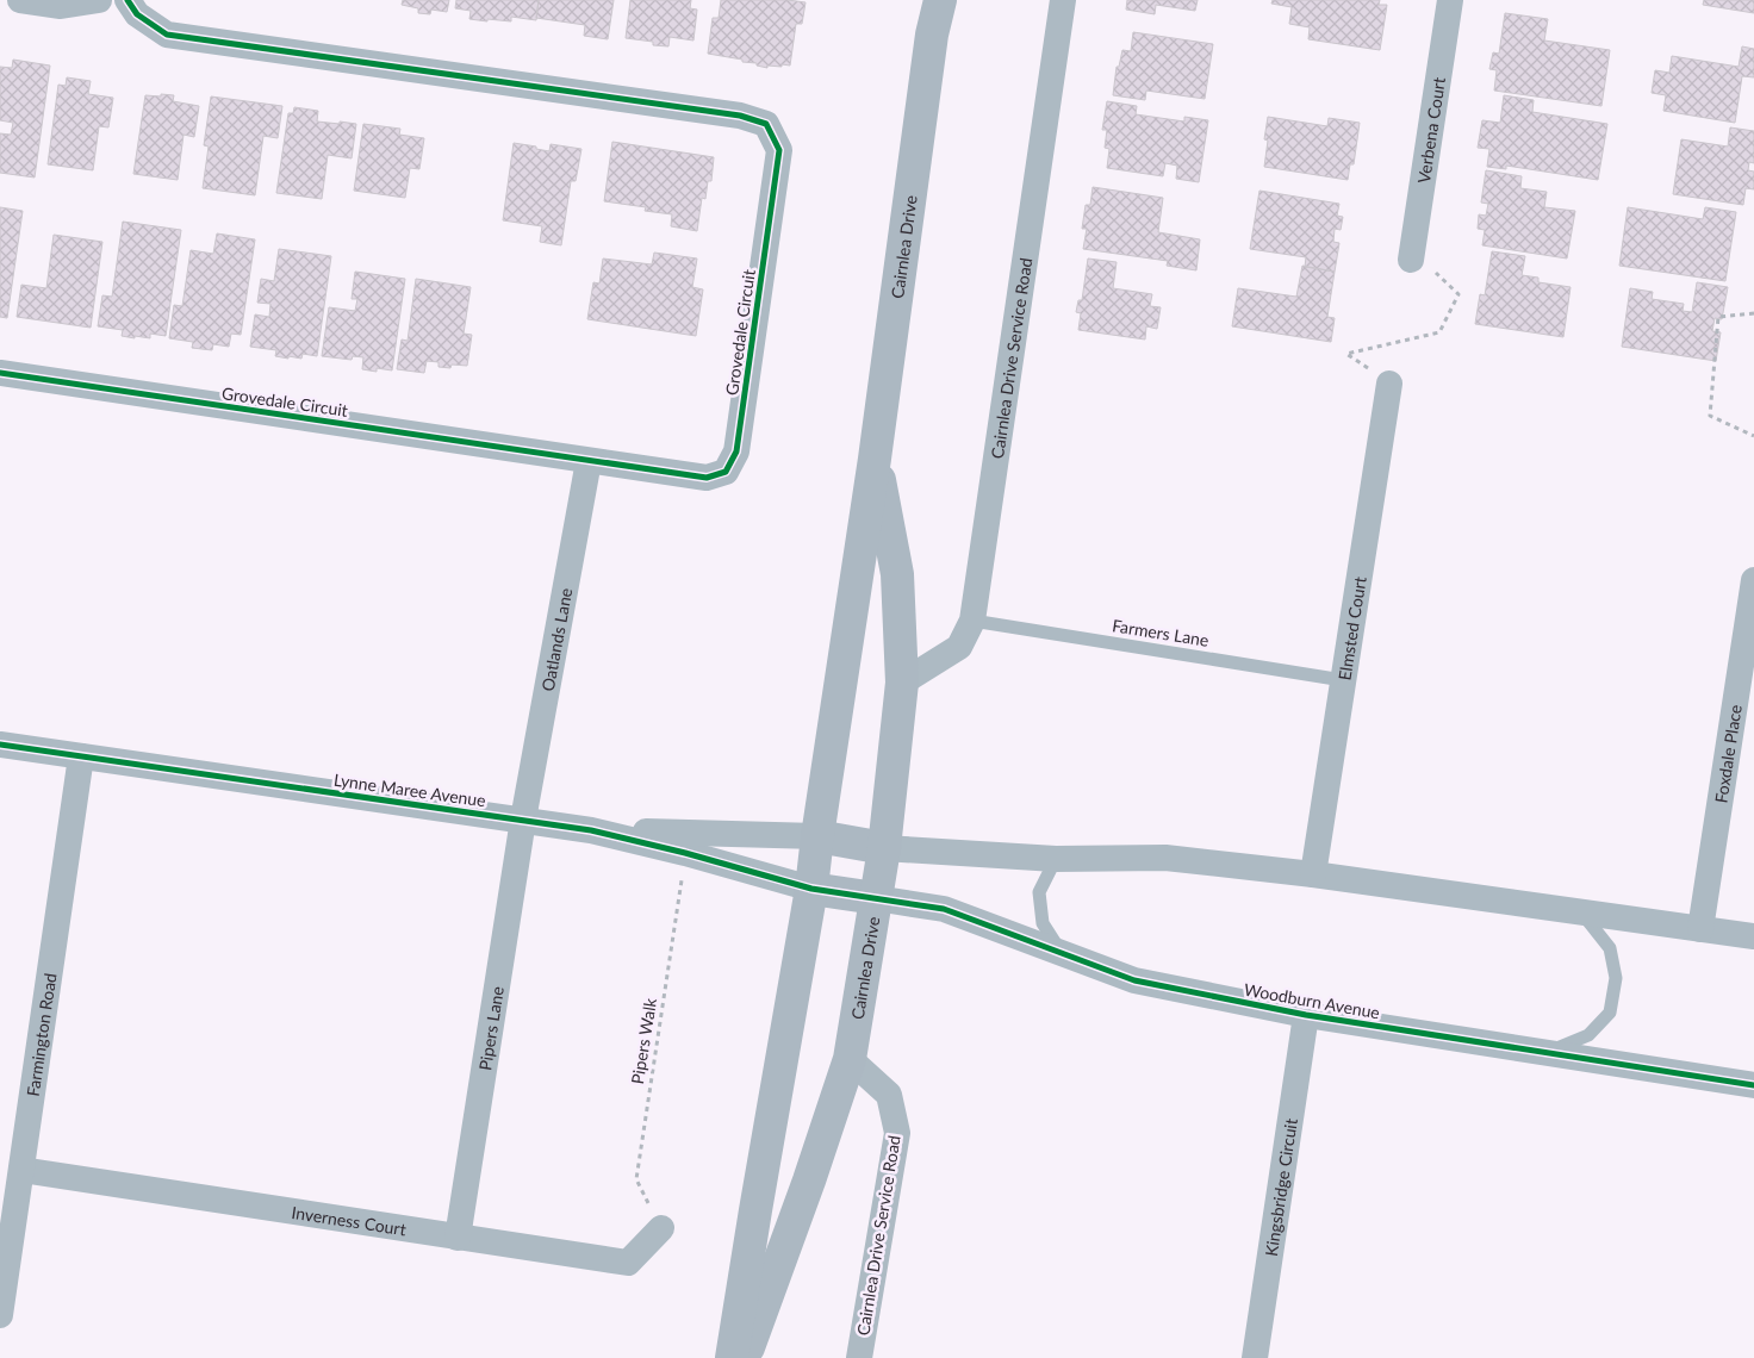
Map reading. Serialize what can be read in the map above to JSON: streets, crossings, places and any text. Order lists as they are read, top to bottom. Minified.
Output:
{"streets":{"street":["Verbena Court","Cairnlea Drive","Grovedale Circuit","Cairnlea Drive Service Road","Elmsted Court","Oatlands Lane","Foxdale Place","Lynne Maree Avenue","Woodburn Avenue","Pipers Lane","Farmington Road","Kingsbridge Circuit","Inverness Court"],"lane":["Farmers Lane"],"path":["Pipers Walk"]},"crossings":[["Cairnlea Drive","Cairnlea Drive Service Road"],["Cairnlea Drive","Lynne Maree Avenue"],["Cairnlea Drive","Woodburn Avenue"],["Grovedale Circuit","Oatlands Lane"],["Cairnlea Drive Service Road","Farmers Lane"],["Elmsted Court","Farmers Lane"],["Oatlands Lane","Lynne Maree Avenue"],["Oatlands Lane","Pipers Lane"],["Lynne Maree Avenue","Pipers Lane"],["Lynne Maree Avenue","Farmington Road"],["Lynne Maree Avenue","Pipers Walk"],["Woodburn Avenue","Kingsbridge Circuit"],["Pipers Lane","Inverness Court"],["Farmington Road","Inverness Court"],["Pipers Walk","Inverness Court"]]}
